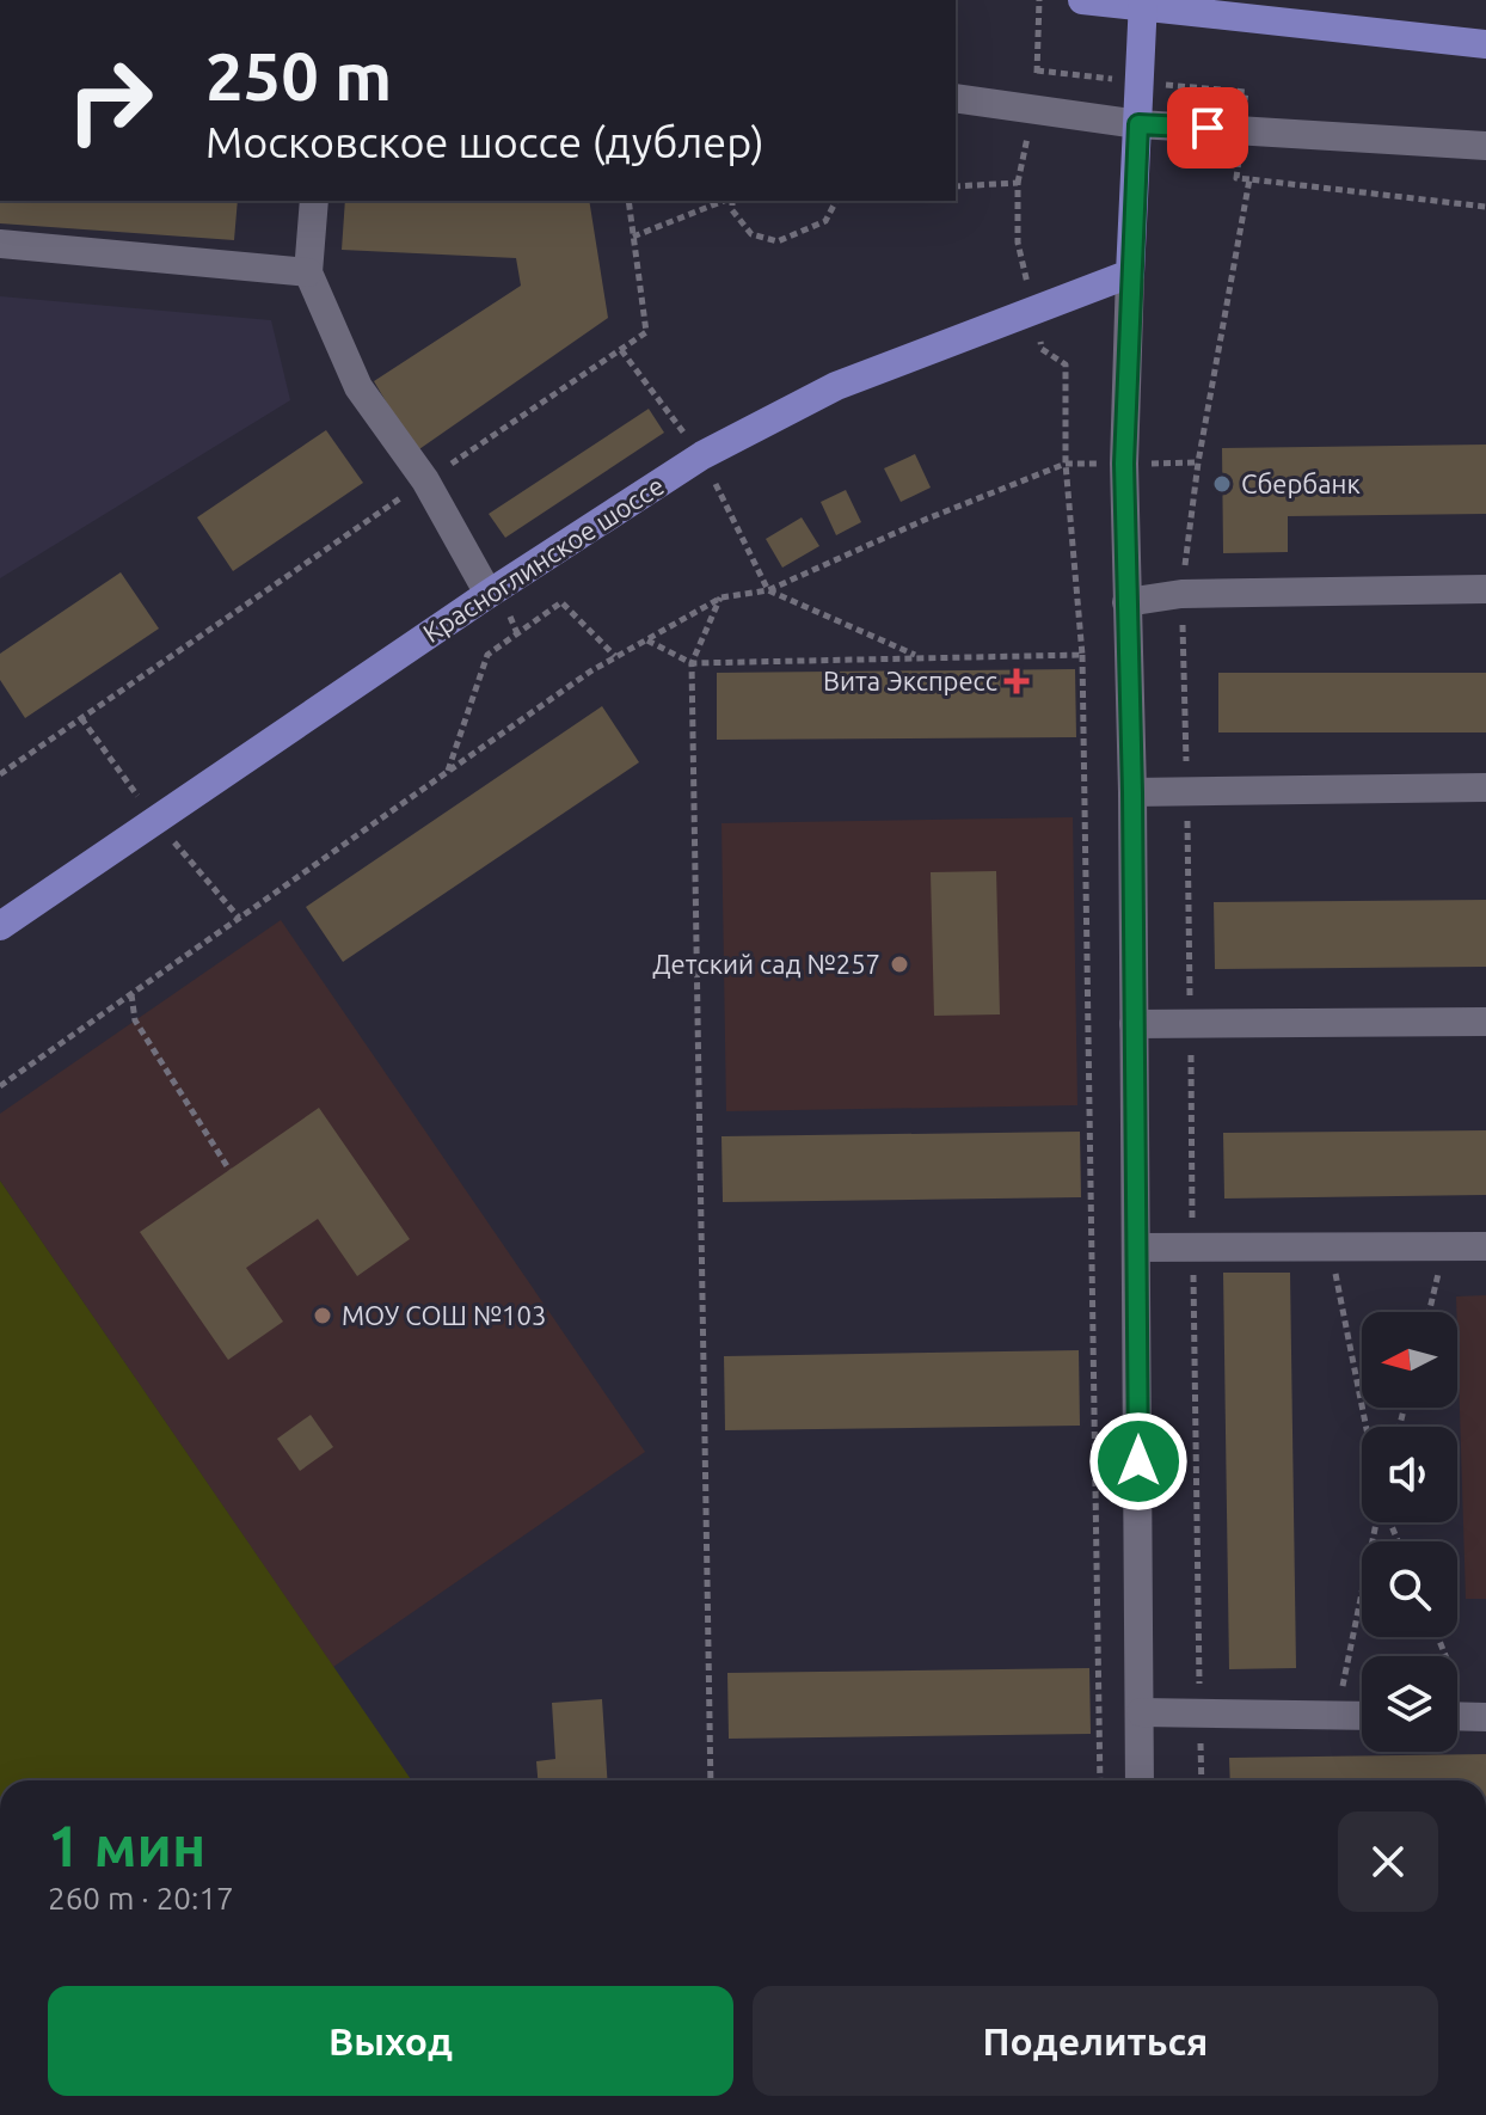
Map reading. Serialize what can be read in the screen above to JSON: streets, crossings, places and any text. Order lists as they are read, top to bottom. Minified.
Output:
{"streets":{"main road":["Красноглинское шоссе"]},"places":{"other":["Сбербанк","Детский сад №257","МОУ СОШ №103"],"health":["Вита Экспресс"]},"north":"left","page":{"turn":["250 m","Московское шоссе (дублер)"],"heading":["1 мин","260 m · 20:17"],"buttons":["Выход","Поделиться"]}}
